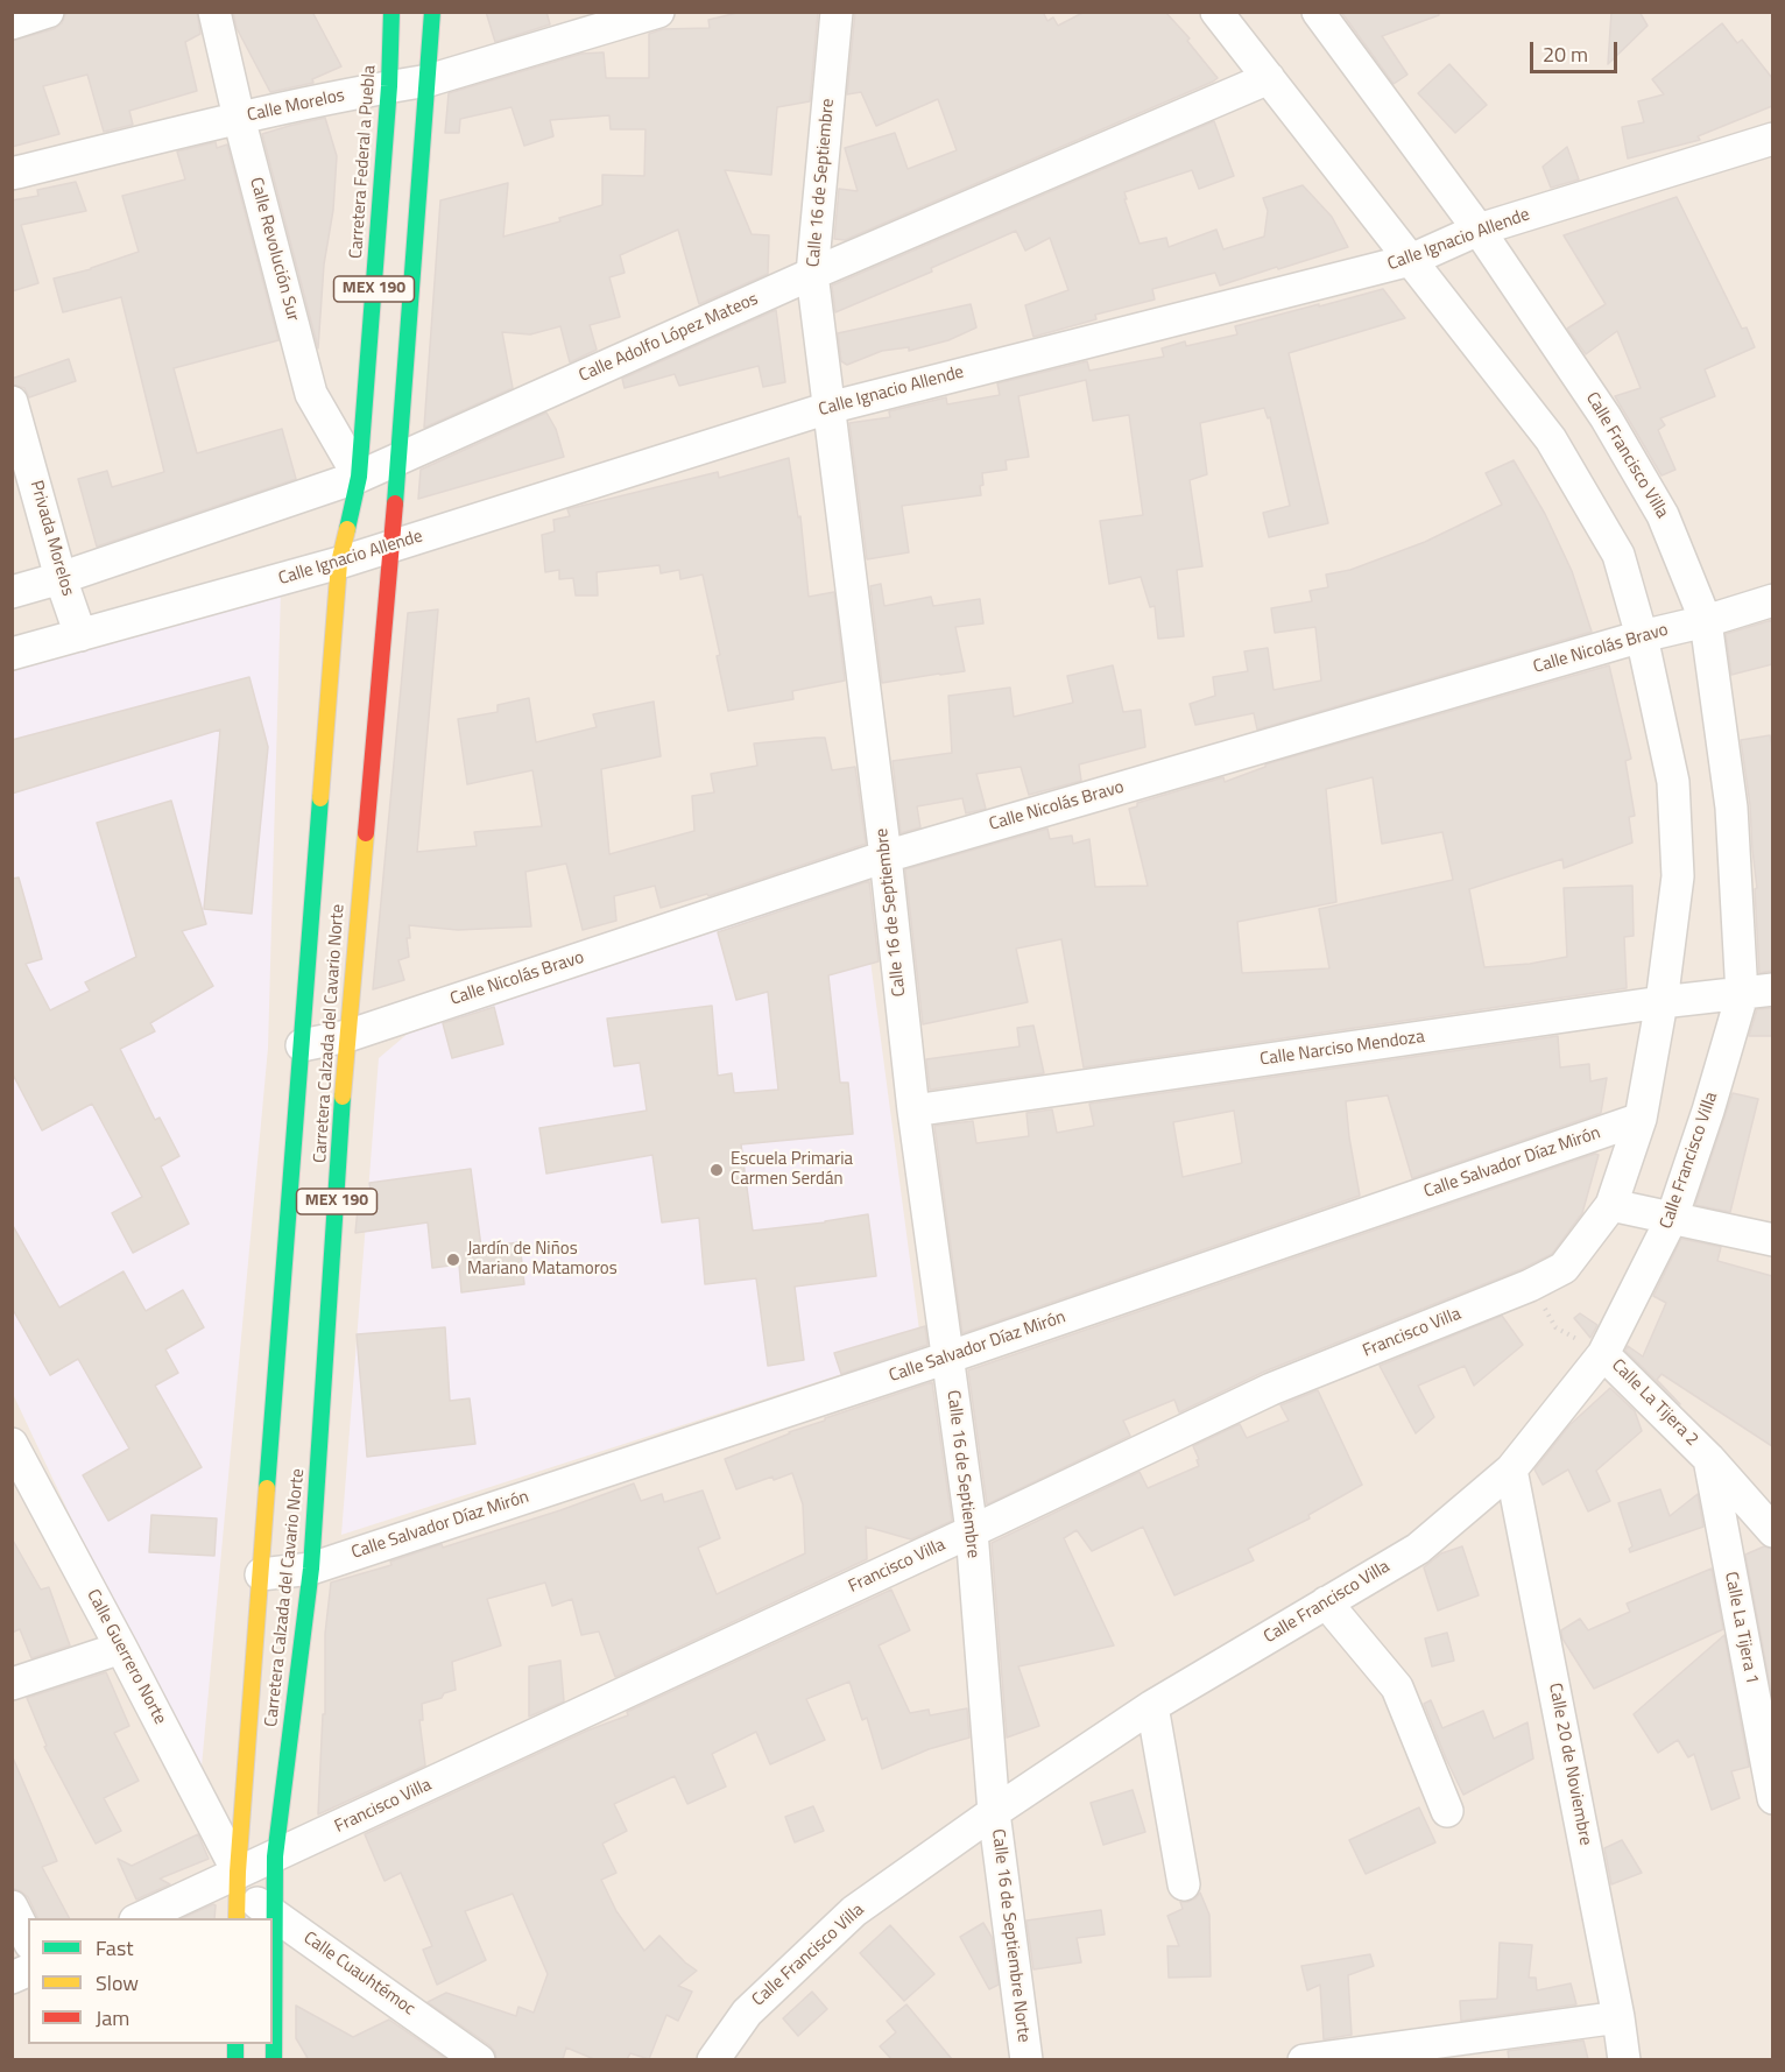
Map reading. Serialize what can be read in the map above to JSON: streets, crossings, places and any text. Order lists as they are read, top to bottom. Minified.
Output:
{"streets":{"main road":["Carretera Federal a Puebla","MEX 190","Carretera Calzada del Cavario Norte"],"street":["Calle Morelos","Calle 16 de Septiembre","Calle Ignacio Allende","Calle Revolución Sur","Calle Adolfo López Mateos","Calle Francisco Villa","Privada Morelos","Calle Nicolás Bravo","Calle Narciso Mendoza","Calle Salvador Díaz Mirón","Francisco Villa","Calle La Tijera 2","Calle La Tijera 1","Calle Guerrero Norte","Calle 20 de Noviembre","Calle 16 de Septiembre Norte","Calle Cuauhtémoc"]},"crossings":[["Calle Morelos","Carretera Federal a Puebla"],["Calle Morelos","Calle Revolución Sur"],["Calle Morelos","MEX 190"],["Carretera Federal a Puebla","Calle Ignacio Allende"],["Carretera Federal a Puebla","Calle Revolución Sur"],["Carretera Federal a Puebla","Calle Adolfo López Mateos"],["Carretera Federal a Puebla","Carretera Calzada del Cavario Norte"],["Calle 16 de Septiembre","Calle Ignacio Allende"],["Calle 16 de Septiembre","Calle Adolfo López Mateos"],["Calle 16 de Septiembre","Calle Francisco Villa"],["Calle 16 de Septiembre","Calle Nicolás Bravo"],["Calle 16 de Septiembre","Calle Narciso Mendoza"],["Calle 16 de Septiembre","Calle Salvador Díaz Mirón"],["Calle 16 de Septiembre","Francisco Villa"],["Calle 16 de Septiembre","Calle 16 de Septiembre Norte"],["Calle Ignacio Allende","MEX 190"],["Calle Ignacio Allende","Calle Francisco Villa"],["Calle Ignacio Allende","Privada Morelos"],["Calle Ignacio Allende","Carretera Calzada del Cavario Norte"],["Calle Revolución Sur","Calle Adolfo López Mateos"],["MEX 190","Calle Adolfo López Mateos"],["MEX 190","Carretera Calzada del Cavario Norte"],["MEX 190","Francisco Villa"],["MEX 190","Calle Cuauhtémoc"],["Calle Adolfo López Mateos","Privada Morelos"],["Calle Francisco Villa","Calle Nicolás Bravo"],["Calle Francisco Villa","Calle Narciso Mendoza"],["Calle Francisco Villa","Calle La Tijera 2"],["Calle Francisco Villa","Calle 20 de Noviembre"],["Calle Francisco Villa","Calle 16 de Septiembre Norte"],["Calle Nicolás Bravo","Carretera Calzada del Cavario Norte"],["Carretera Calzada del Cavario Norte","Calle Salvador Díaz Mirón"],["Carretera Calzada del Cavario Norte","Francisco Villa"],["Carretera Calzada del Cavario Norte","Calle Guerrero Norte"],["Carretera Calzada del Cavario Norte","Calle Cuauhtémoc"],["Francisco Villa","Calle La Tijera 2"],["Francisco Villa","Calle Guerrero Norte"],["Francisco Villa","Calle Cuauhtémoc"],["Calle La Tijera 2","Calle La Tijera 1"],["Calle Guerrero Norte","Calle Cuauhtémoc"]],"places":["Escuela Primaria Carmen Serdán","Jardín de Niños Mariano Matamoros"],"legend":["Fast","Slow","Jam"],"scale_bar":"20 m"}
